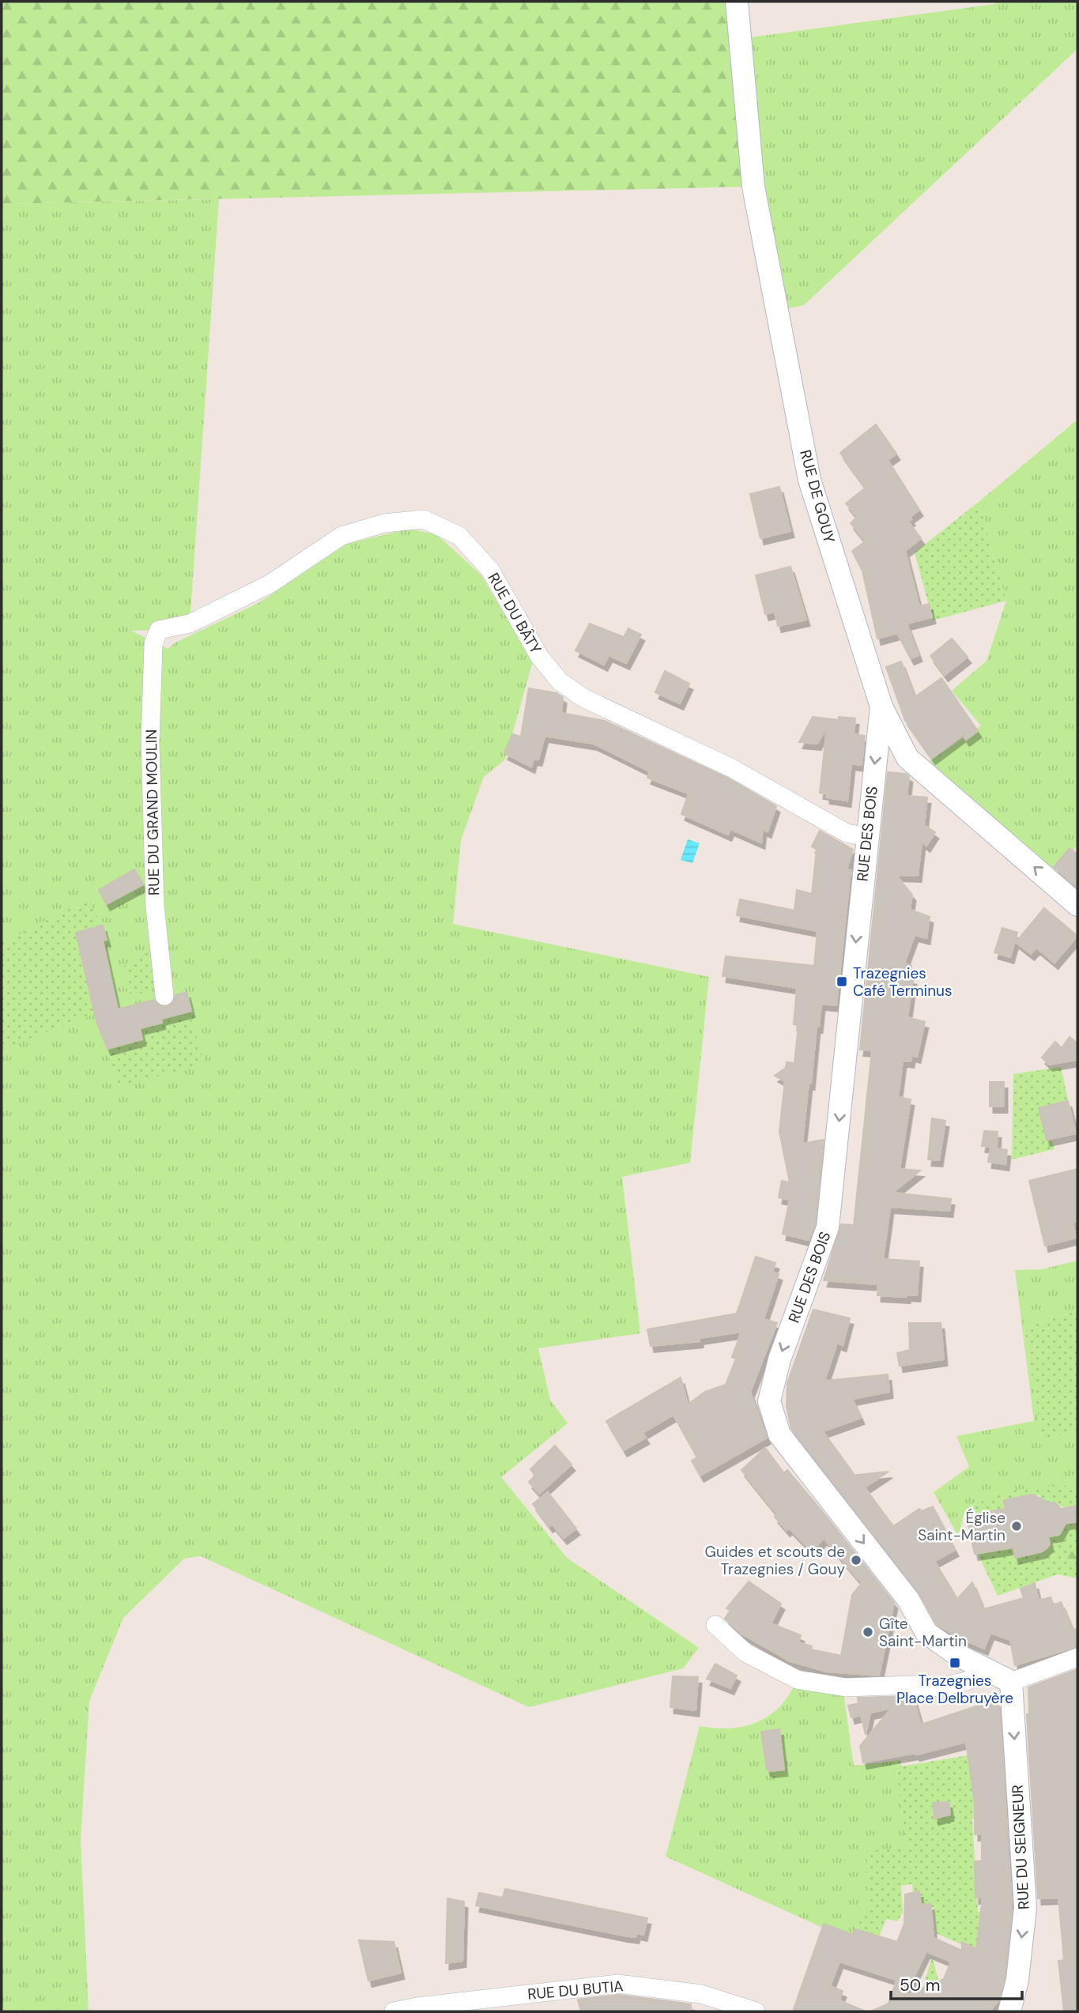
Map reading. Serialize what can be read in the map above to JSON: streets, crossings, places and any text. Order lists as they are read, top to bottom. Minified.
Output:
{"streets":{"street":["RUE DE GOUY","RUE DU BÂTY","RUE DU GRAND MOULIN","RUE DES BOIS","RUE DU SEIGNEUR","RUE DU BUTIA"]},"crossings":[["RUE DE GOUY","RUE DES BOIS"],["RUE DU BÂTY","RUE DU GRAND MOULIN"],["RUE DU BÂTY","RUE DES BOIS"],["RUE DES BOIS","RUE DU SEIGNEUR"]],"one_way":["RUE DES BOIS","RUE DU SEIGNEUR"],"places":{"transit":["Trazegnies Café Terminus","Trazegnies Place Delbruyère"],"other":["Église Saint-Martin","Guides et scouts de Trazegnies / Gouy","Gîte Saint-Martin"]},"scale_bar":"50 m"}
